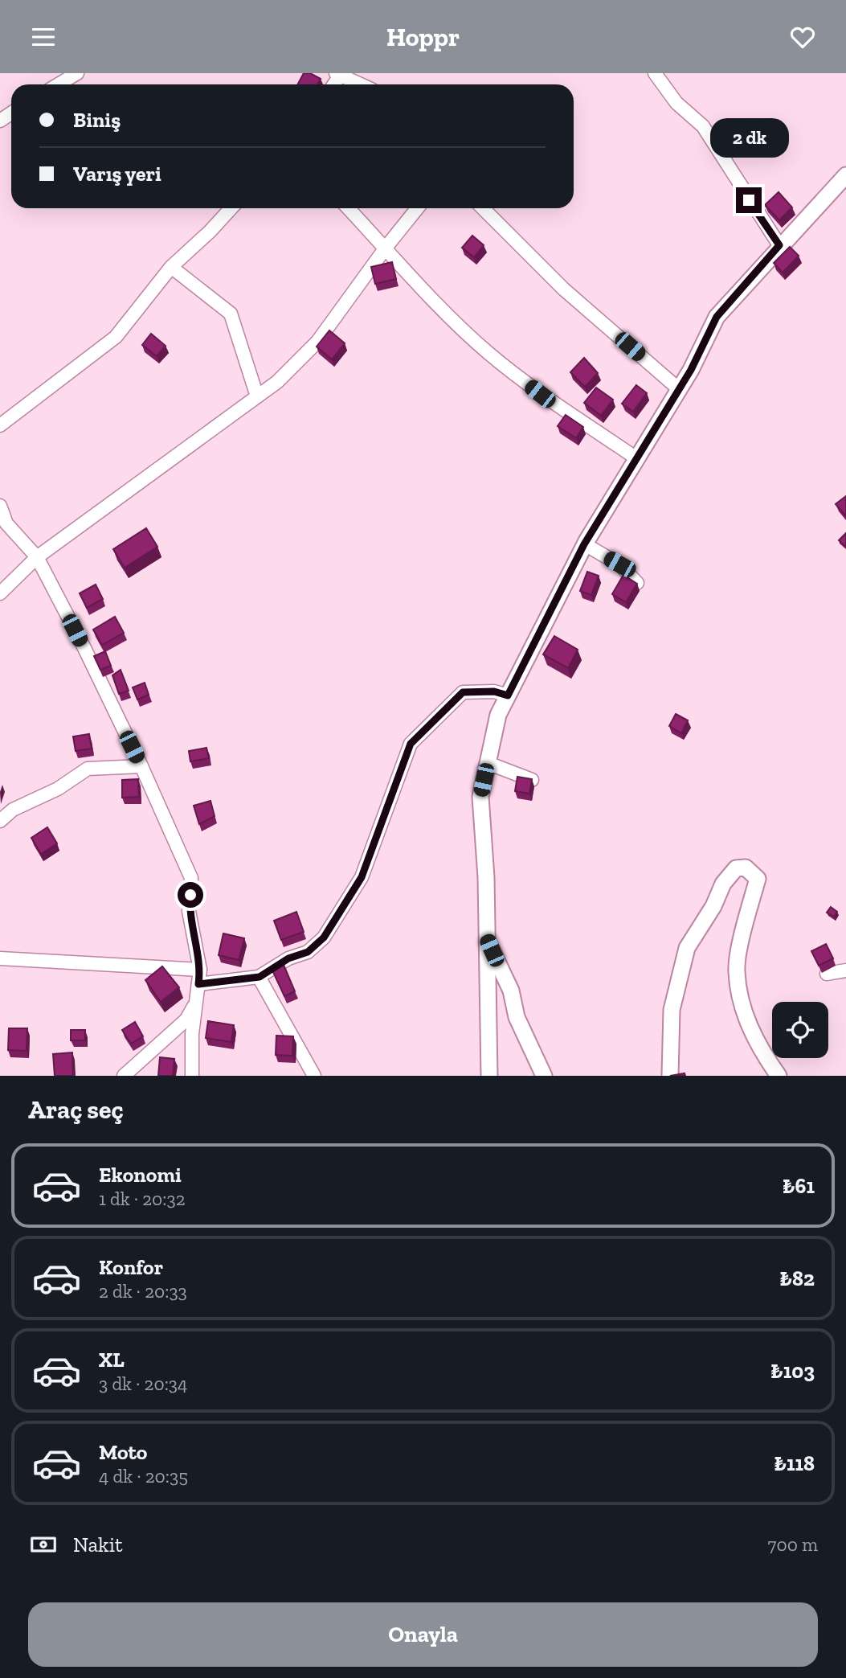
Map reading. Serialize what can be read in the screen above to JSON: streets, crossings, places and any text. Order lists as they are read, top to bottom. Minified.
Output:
{"page":{"header":"Hoppr","banner":["Biniş","Varış yeri"],"bubble":"2 dk","heading":"Araç seç","list":[{"name":"Ekonomi","note":"1 dk · 20:32","value":"₺61"},{"name":"Konfor","note":"2 dk · 20:33","value":"₺82"},{"name":"XL","note":"3 dk · 20:34","value":"₺103"},{"name":"Moto","note":"4 dk · 20:35","value":"₺118"}],"pay":["Nakit","700 m"],"buttons":"Onayla"}}
